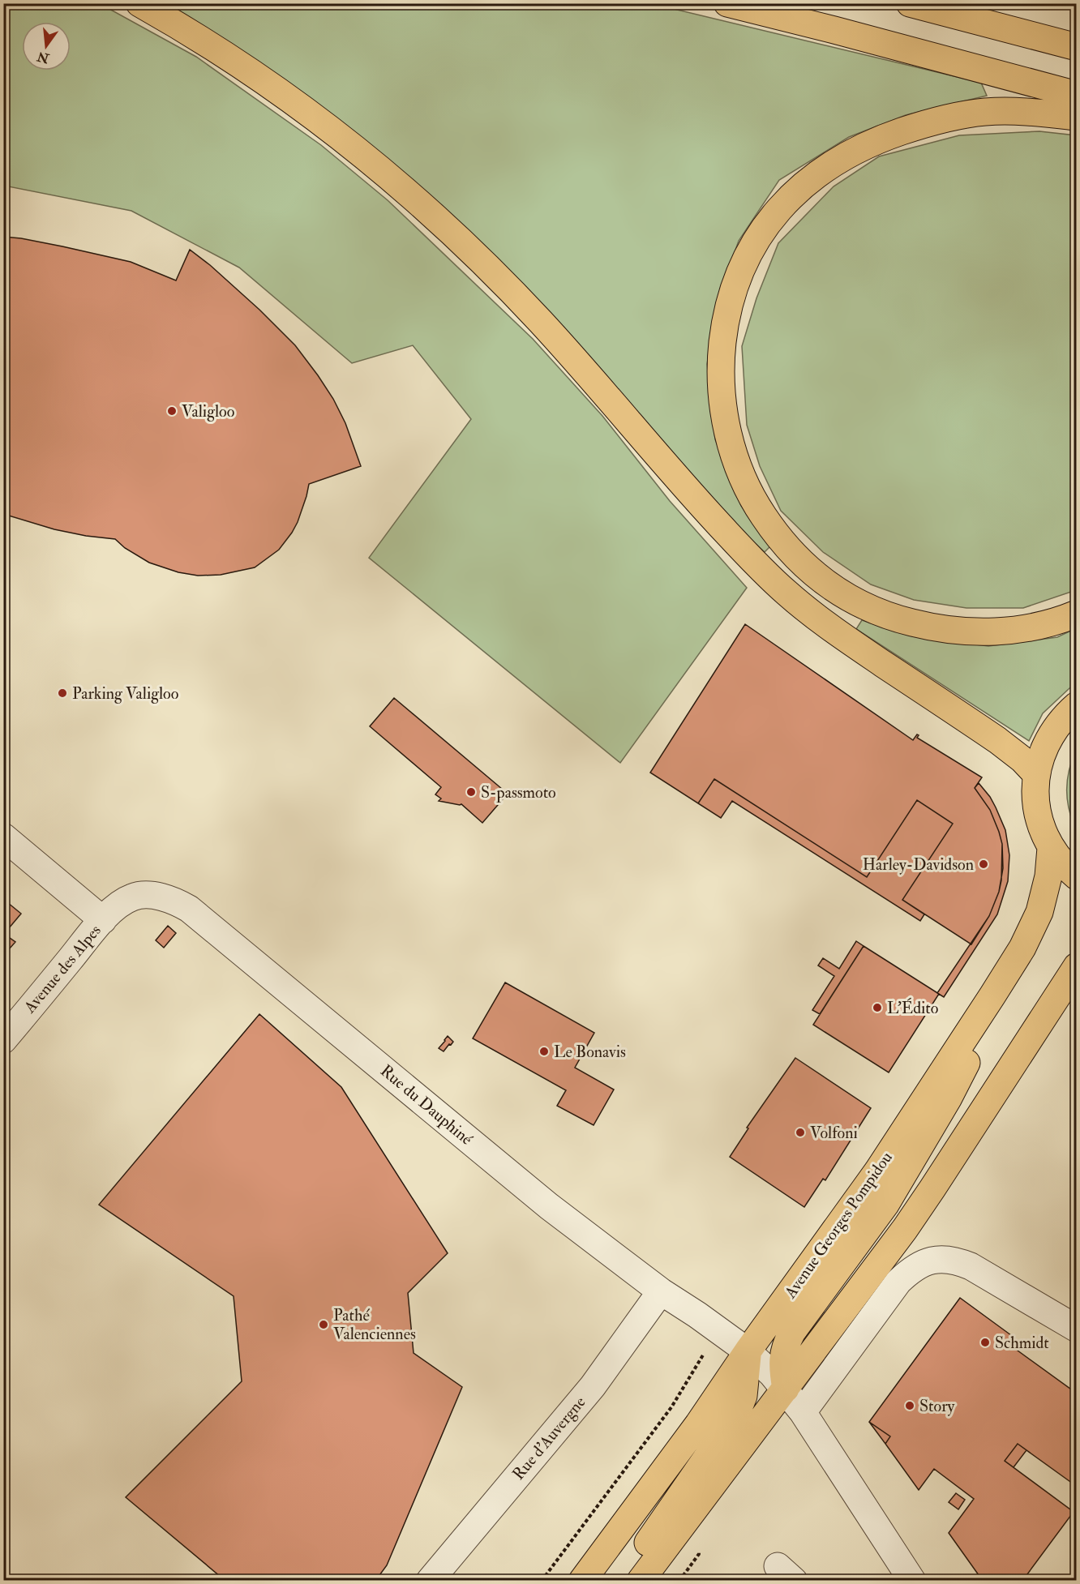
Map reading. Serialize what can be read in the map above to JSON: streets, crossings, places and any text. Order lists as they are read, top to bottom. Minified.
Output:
{"streets":{"main road":["Avenue Georges Pompidou"],"street":["Avenue des Alpes","Rue du Dauphiné","Rue d'Auvergne"]},"crossings":[["Avenue des Alpes","Rue du Dauphiné"],["Rue du Dauphiné","Avenue Georges Pompidou"],["Rue du Dauphiné","Rue d'Auvergne"]],"places":["Valigloo","Parking Valigloo","S-passmoto","Harley-Davidson","L'Édito","Le Bonavis","Volfoni","Pathé Valenciennes","Schmidt","Story"],"north":"bottom"}
